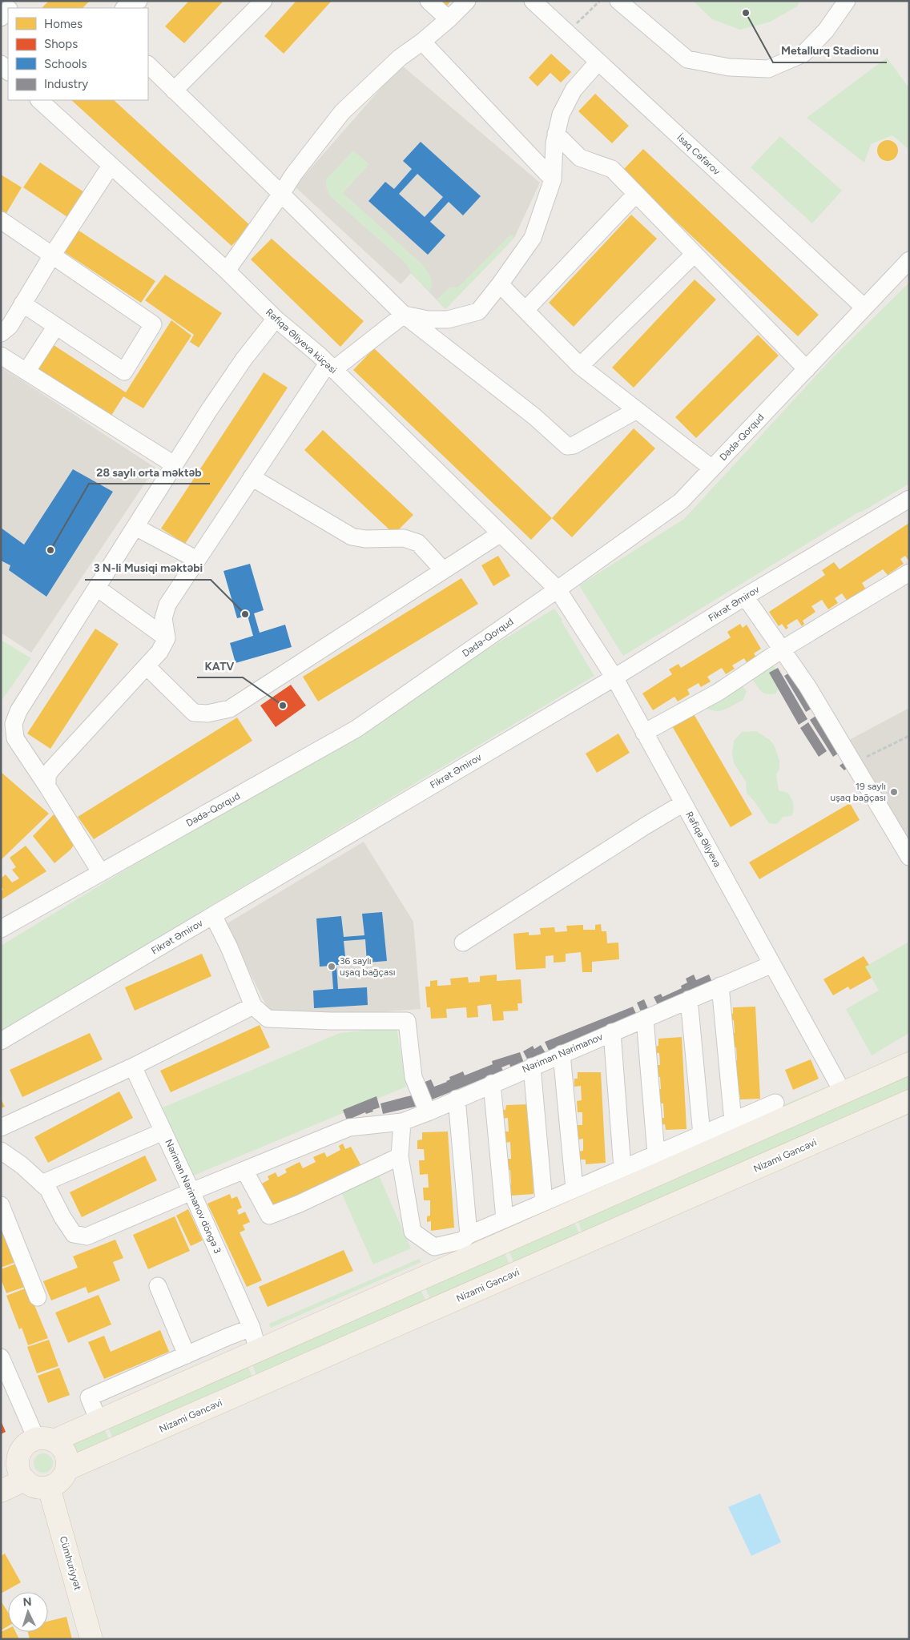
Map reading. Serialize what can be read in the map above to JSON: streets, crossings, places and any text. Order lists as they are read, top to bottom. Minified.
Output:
{"streets":{"main road":["Nizami Gəncəvi","Cümhuriyyət"],"street":["İsaq Cəfərov","Rəfiqə Əliyeva küçəsi","Dədə-Qorqud","Fikrət Əmirov","Rəfiqə Əliyeva","Nəriman Nərimanov","Nəriman Nərimanov döngə 3"]},"crossings":[["İsaq Cəfərov","Dədə-Qorqud"],["Rəfiqə Əliyeva küçəsi","Dədə-Qorqud"],["Rəfiqə Əliyeva küçəsi","Rəfiqə Əliyeva"],["Dədə-Qorqud","Rəfiqə Əliyeva"],["Fikrət Əmirov","Rəfiqə Əliyeva"],["Rəfiqə Əliyeva","Nəriman Nərimanov"],["Nəriman Nərimanov","Nəriman Nərimanov döngə 3"],["Nizami Gəncəvi","Cümhuriyyət"]],"places":["Metallurq Stadionu","28 saylı orta məktəb","3 N-li Musiqi məktəbi","KATV","19 saylı uşaq bağçası","36 saylı uşaq bağçası"],"legend":["Homes","Shops","Schools","Industry"],"north":"top"}
